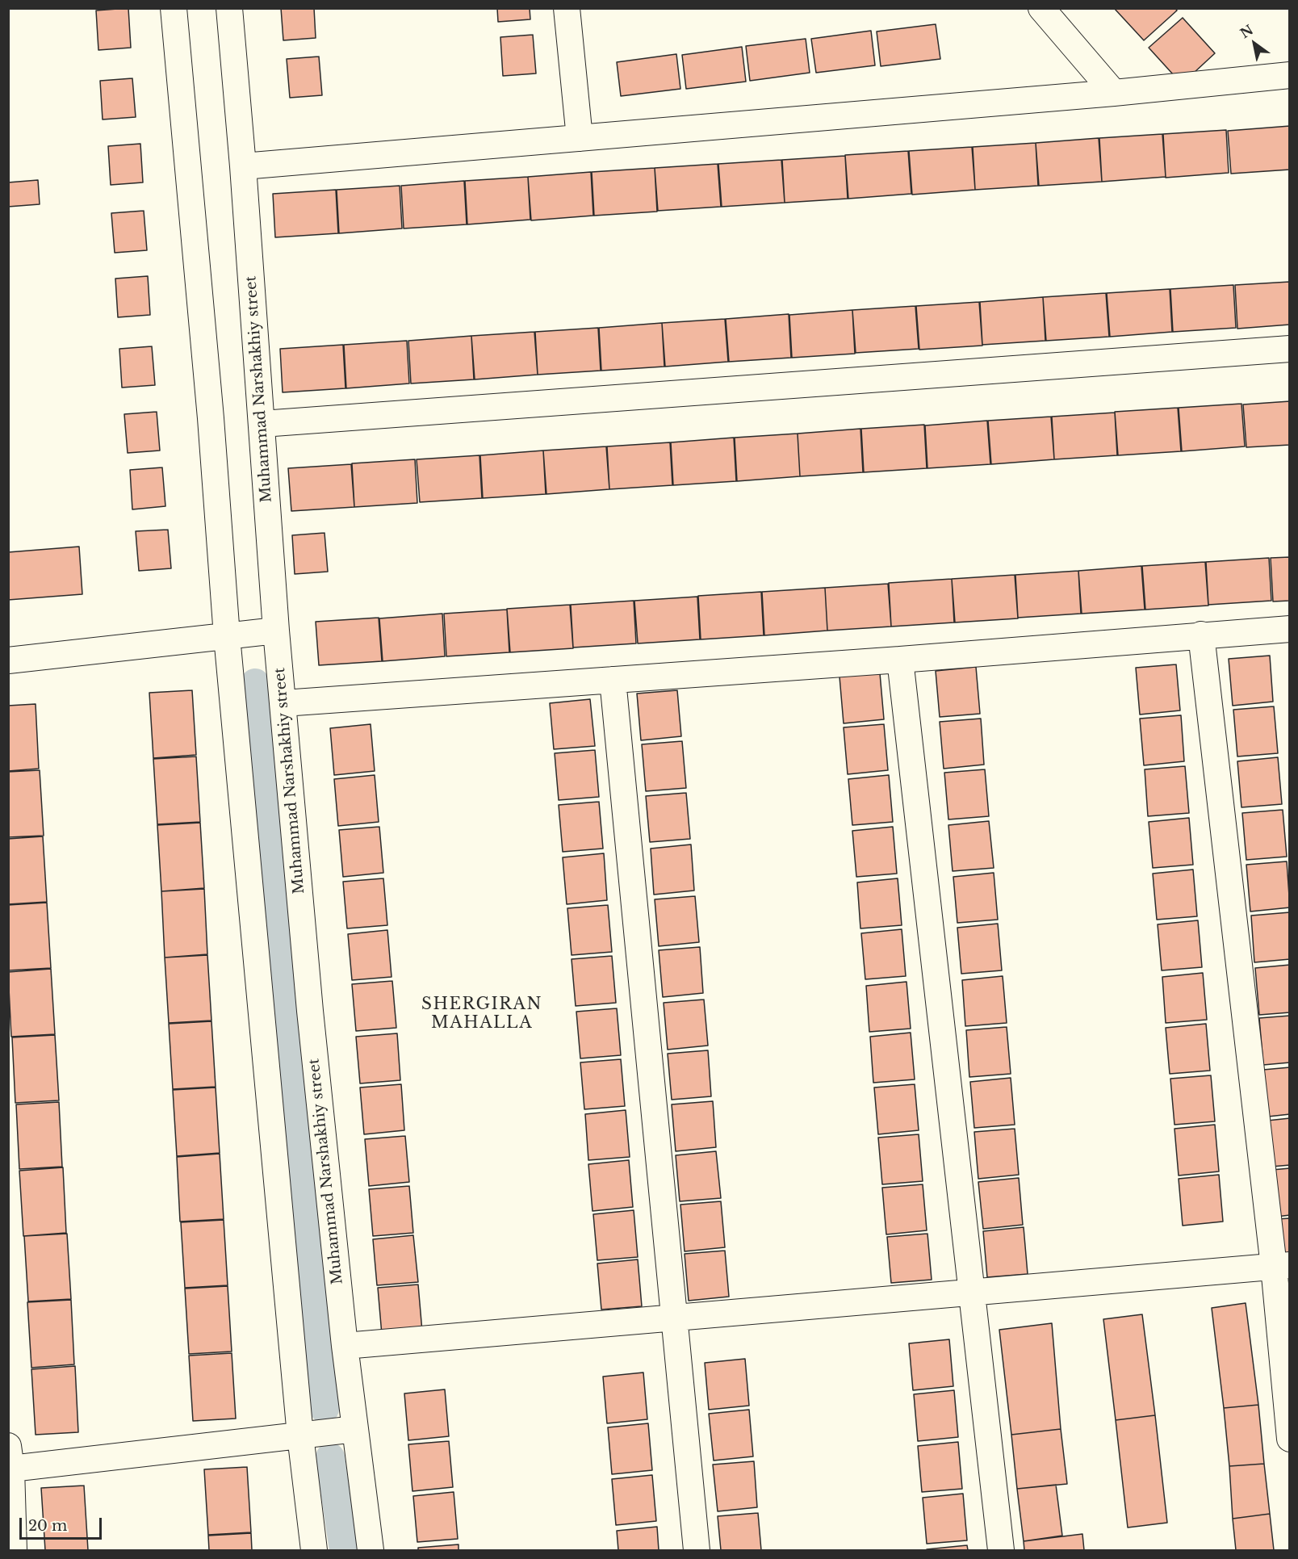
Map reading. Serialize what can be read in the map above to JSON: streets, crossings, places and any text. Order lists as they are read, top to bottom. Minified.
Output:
{"streets":{"street":["Muhammad Narshakhiy street"]},"districts":["SHERGIRAN MAHALLA"],"scale_bar":"20 m","north":"top left"}
